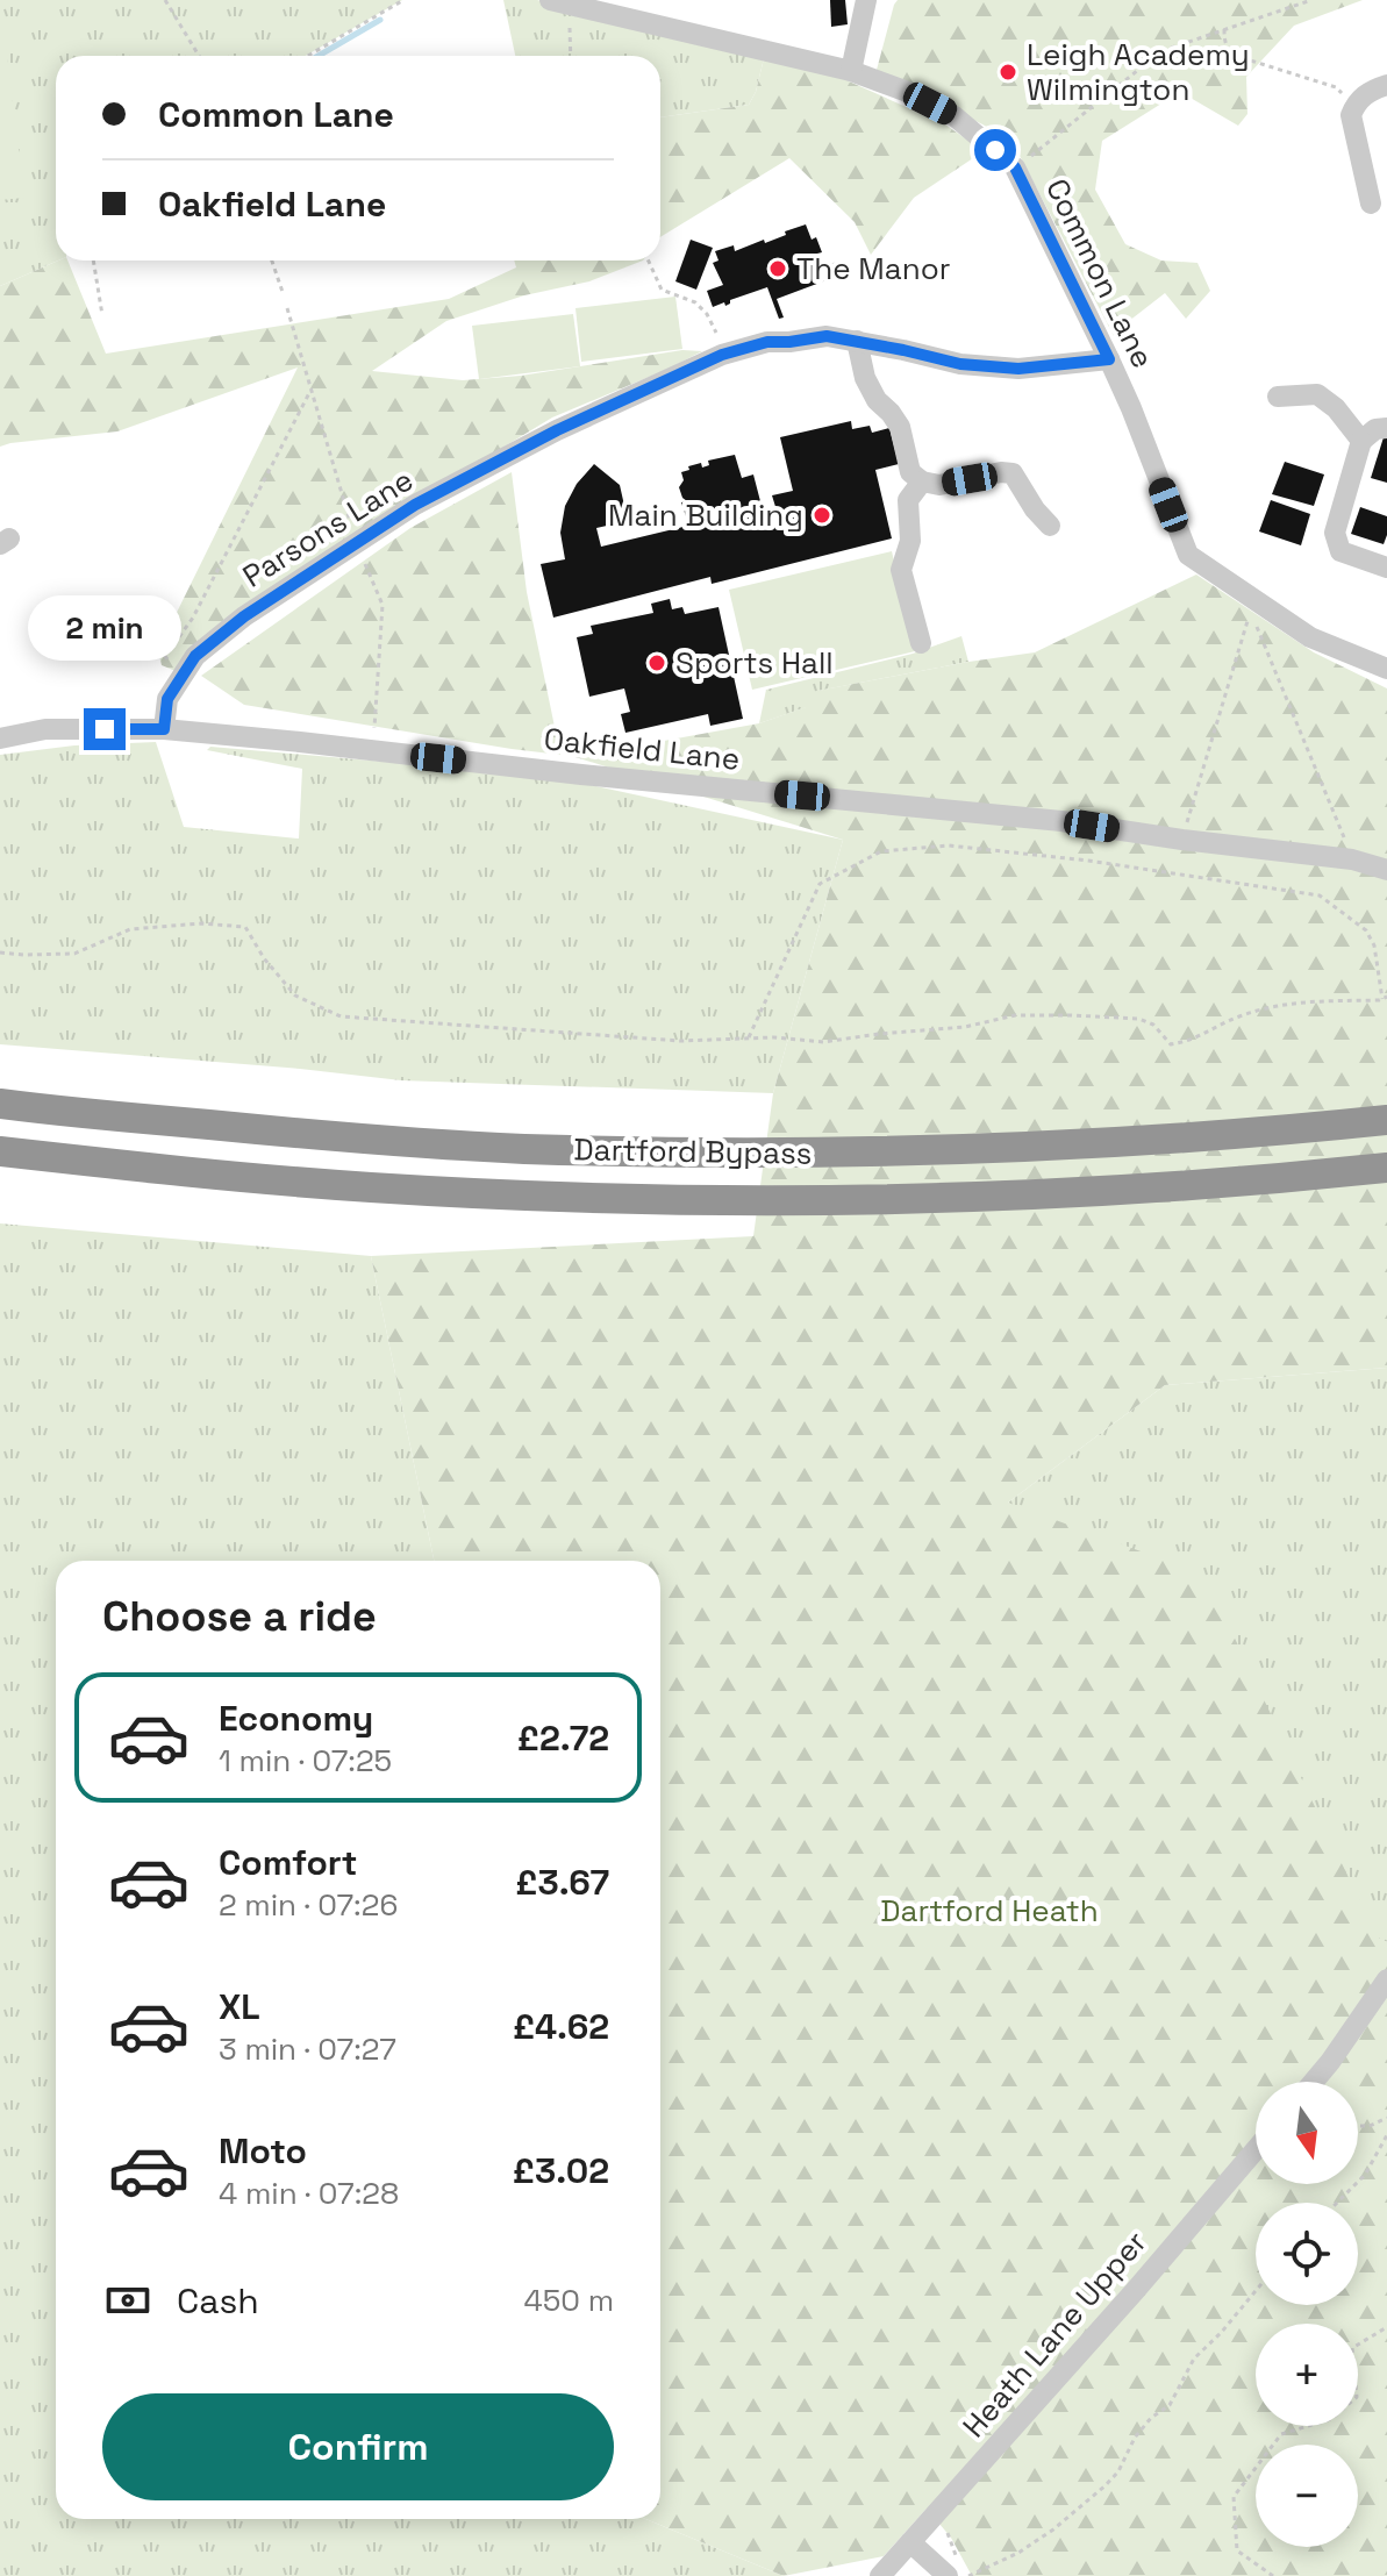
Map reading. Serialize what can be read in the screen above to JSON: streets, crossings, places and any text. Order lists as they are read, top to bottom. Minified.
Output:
{"streets":{"highway":["Dartford Bypass"],"street":["Common Lane","Parsons Lane","Oakfield Lane","Heath Lane Upper"]},"crossings":[["Common Lane","Parsons Lane"],["Parsons Lane","Oakfield Lane"]],"parks":["Dartford Heath"],"places":["Leigh Academy Wilmington","The Manor","Main Building","Sports Hall"],"north":"bottom","page":{"banner":["Common Lane","Oakfield Lane"],"bubble":"2 min","heading":"Choose a ride","list":[{"name":"Economy","note":"1 min · 07:25","value":"£2.72"},{"name":"Comfort","note":"2 min · 07:26","value":"£3.67"},{"name":"XL","note":"3 min · 07:27","value":"£4.62"},{"name":"Moto","note":"4 min · 07:28","value":"£3.02"}],"map_buttons":["+","−"],"pay":["Cash","450 m"],"buttons":"Confirm"}}
